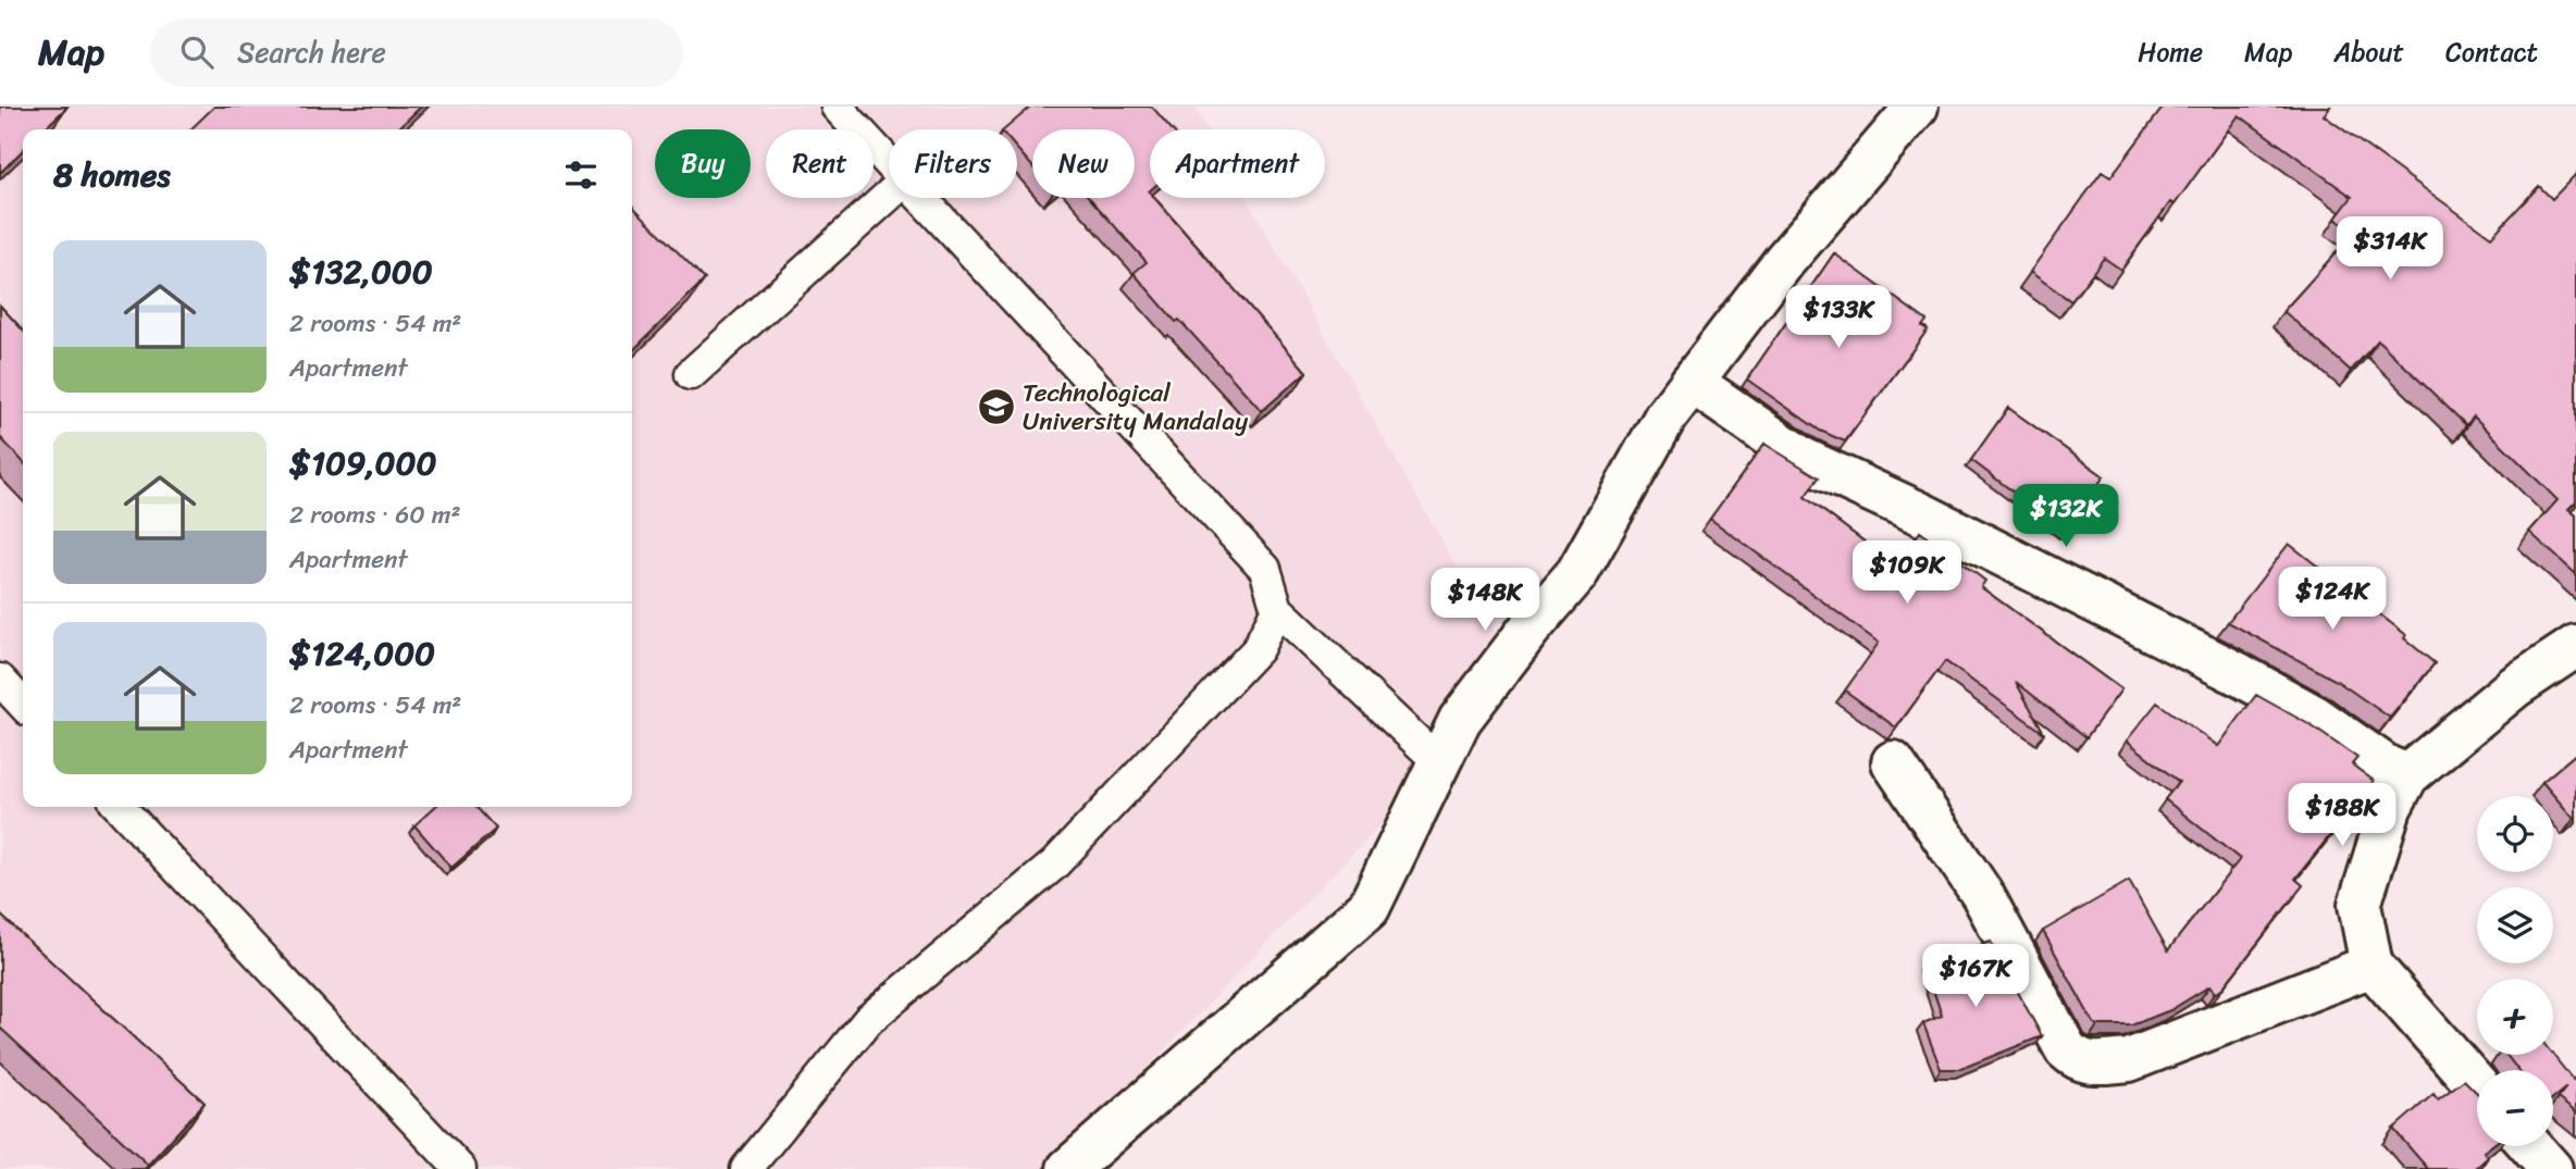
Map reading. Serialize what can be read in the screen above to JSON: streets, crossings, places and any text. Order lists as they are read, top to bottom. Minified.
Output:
{"places":{"school or university":["Technological University Mandalay"]},"page":{"header":"Map","search":"Search here","nav":["Home","Map","About","Contact"],"chip":["Buy","Rent","Filters","New","Apartment"],"heading":"8 homes","price":["$314K","$133K","$132K","$109K","$124K","$148K","$188K","$167K"],"list":[{"name":"$132,000","note":"2 rooms · 54 m² · Apartment"},{"name":"$109,000","note":"2 rooms · 60 m² · Apartment"},{"name":"$124,000","note":"2 rooms · 54 m² · Apartment"}],"map_buttons":["+","−"]}}
